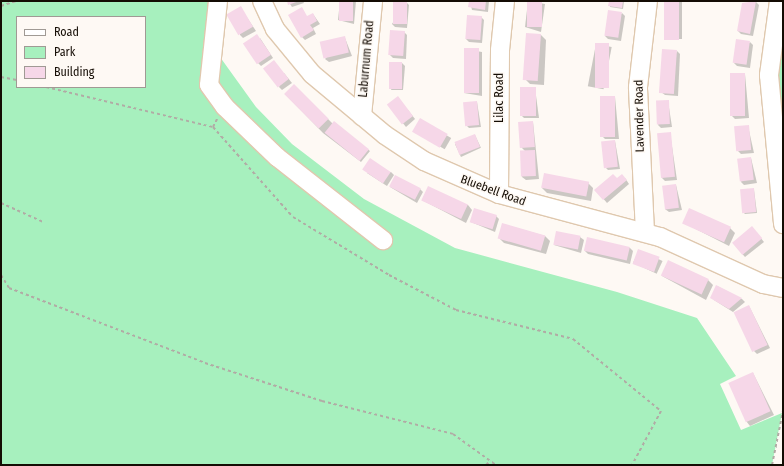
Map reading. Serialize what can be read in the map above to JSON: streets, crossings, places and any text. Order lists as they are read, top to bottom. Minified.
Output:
{"streets":{"street":["Laburnum Road","Lilac Road","Lavender Road","Bluebell Road"]},"crossings":[["Laburnum Road","Bluebell Road"],["Lilac Road","Bluebell Road"],["Lavender Road","Bluebell Road"]],"legend":["Road","Park","Building"]}
